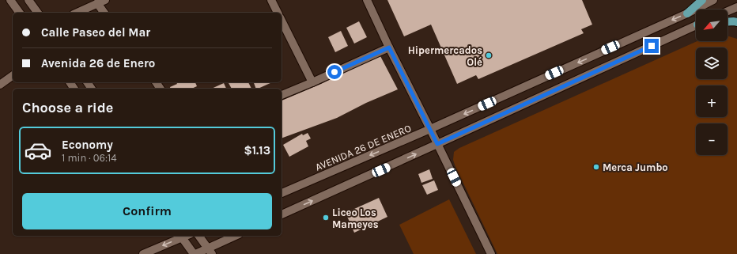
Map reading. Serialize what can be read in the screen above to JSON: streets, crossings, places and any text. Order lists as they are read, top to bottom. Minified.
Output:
{"streets":{"street":["AVENIDA 26 DE ENERO"]},"places":["Hipermercados Olé","Merca Jumbo","Liceo Los Mameyes"],"north":"bottom left","page":{"map_buttons":["+","−"],"banner":["Calle Paseo del Mar","Avenida 26 de Enero"],"heading":"Choose a ride","list":[{"name":"Economy","note":"1 min · 06:14","value":"$1.13"}],"buttons":"Confirm"}}
